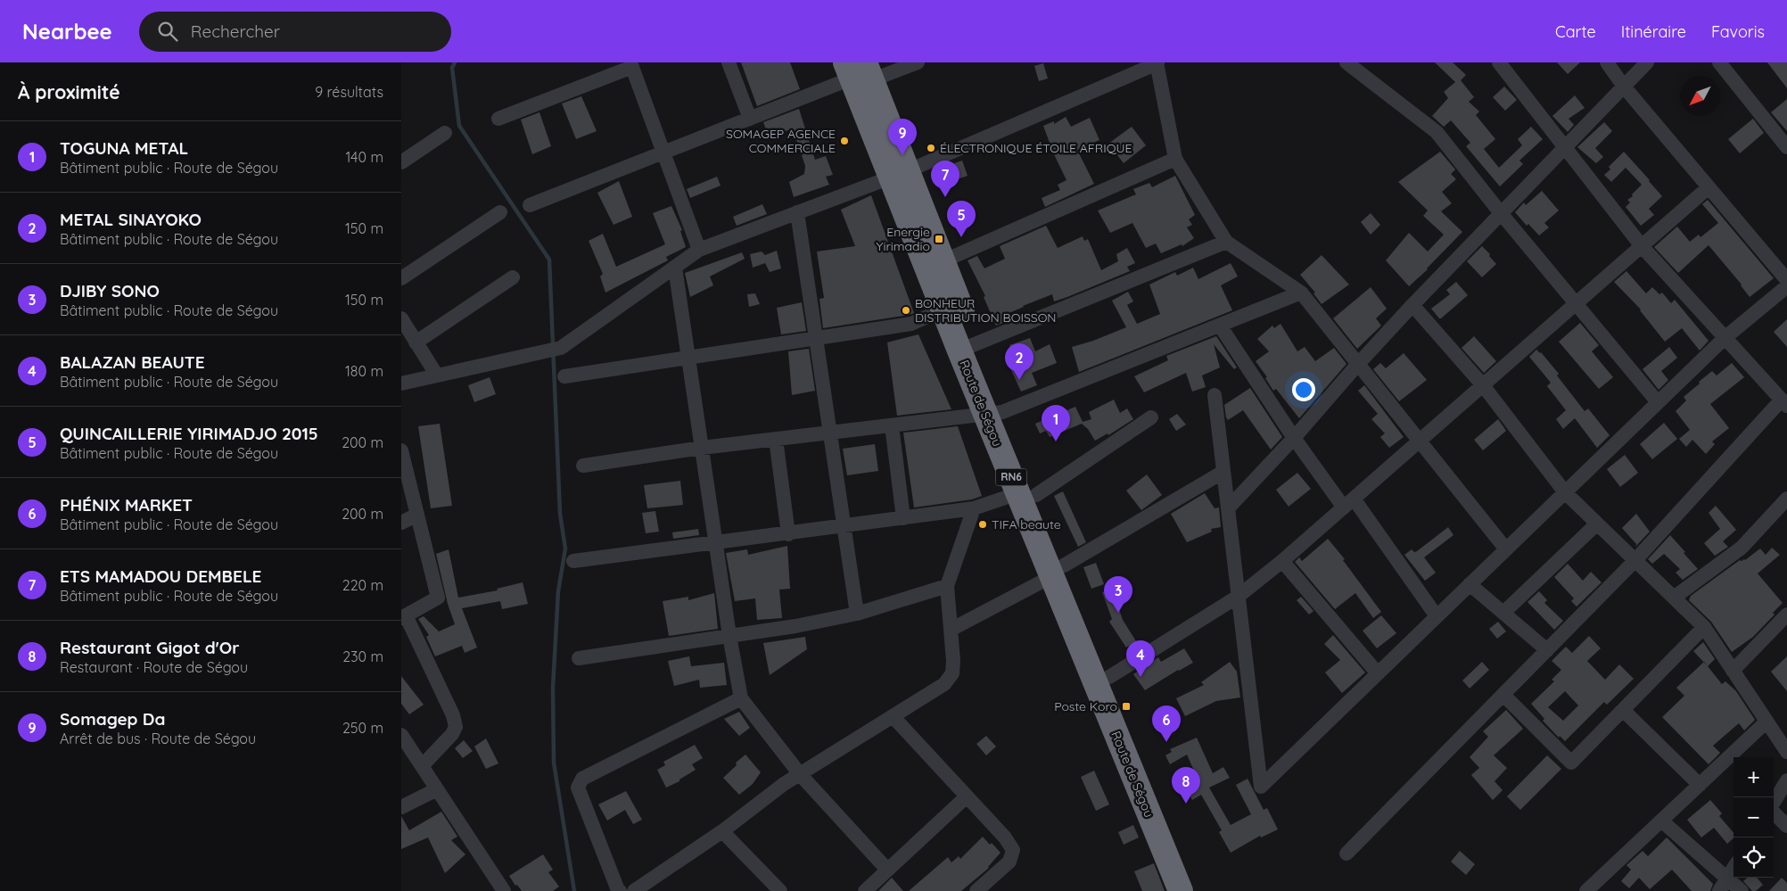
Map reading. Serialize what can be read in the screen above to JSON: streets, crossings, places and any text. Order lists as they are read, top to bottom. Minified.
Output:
{"streets":{"highway":["Route de Ségou","RN6"]},"places":{"other":["SOMAGEP AGENCE COMMERCIALE","ÉLECTRONIQUE ÉTOILE AFRIQUE","BONHEUR DISTRIBUTION BOISSON","TIFA beaute"],"transit":["Energie Yirimadio","Poste Koro"]},"north":"bottom left","page":{"header":"Nearbee","search":"Rechercher","nav":["Carte","Itinéraire","Favoris"],"heading":["À proximité","9 résultats"],"pins":["9","7","5","2","1","3","4","6","8"],"list":[{"mark":"1","name":"TOGUNA METAL","note":"Bâtiment public · Route de Ségou","value":"140 m"},{"mark":"2","name":"METAL SINAYOKO","note":"Bâtiment public · Route de Ségou","value":"150 m"},{"mark":"3","name":"DJIBY SONO","note":"Bâtiment public · Route de Ségou","value":"150 m"},{"mark":"4","name":"BALAZAN BEAUTE","note":"Bâtiment public · Route de Ségou","value":"180 m"},{"mark":"5","name":"QUINCAILLERIE YIRIMADJO 2015","note":"Bâtiment public · Route de Ségou","value":"200 m"},{"mark":"6","name":"PHÉNIX MARKET","note":"Bâtiment public · Route de Ségou","value":"200 m"},{"mark":"7","name":"ETS MAMADOU DEMBELE","note":"Bâtiment public · Route de Ségou","value":"220 m"},{"mark":"8","name":"Restaurant Gigot d'Or","note":"Restaurant · Route de Ségou","value":"230 m"},{"mark":"9","name":"Somagep Da","note":"Arrêt de bus · Route de Ségou","value":"250 m"}],"map_buttons":["+","−"]}}
